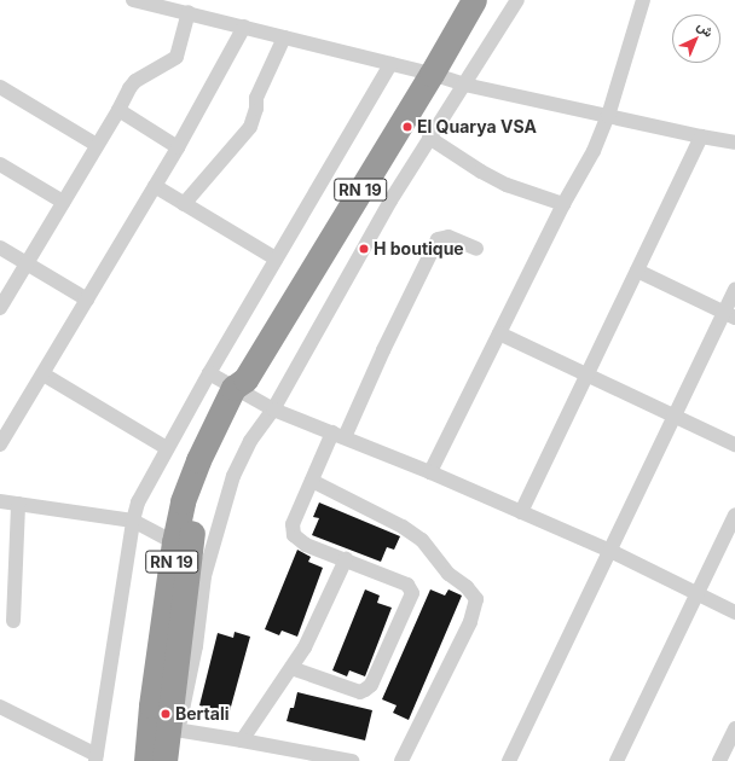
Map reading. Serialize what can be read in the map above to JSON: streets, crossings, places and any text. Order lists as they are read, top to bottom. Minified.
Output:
{"streets":{"highway":["RN 19"]},"places":["El Quarya VSA","H boutique","Bertali"],"north":"top right"}
